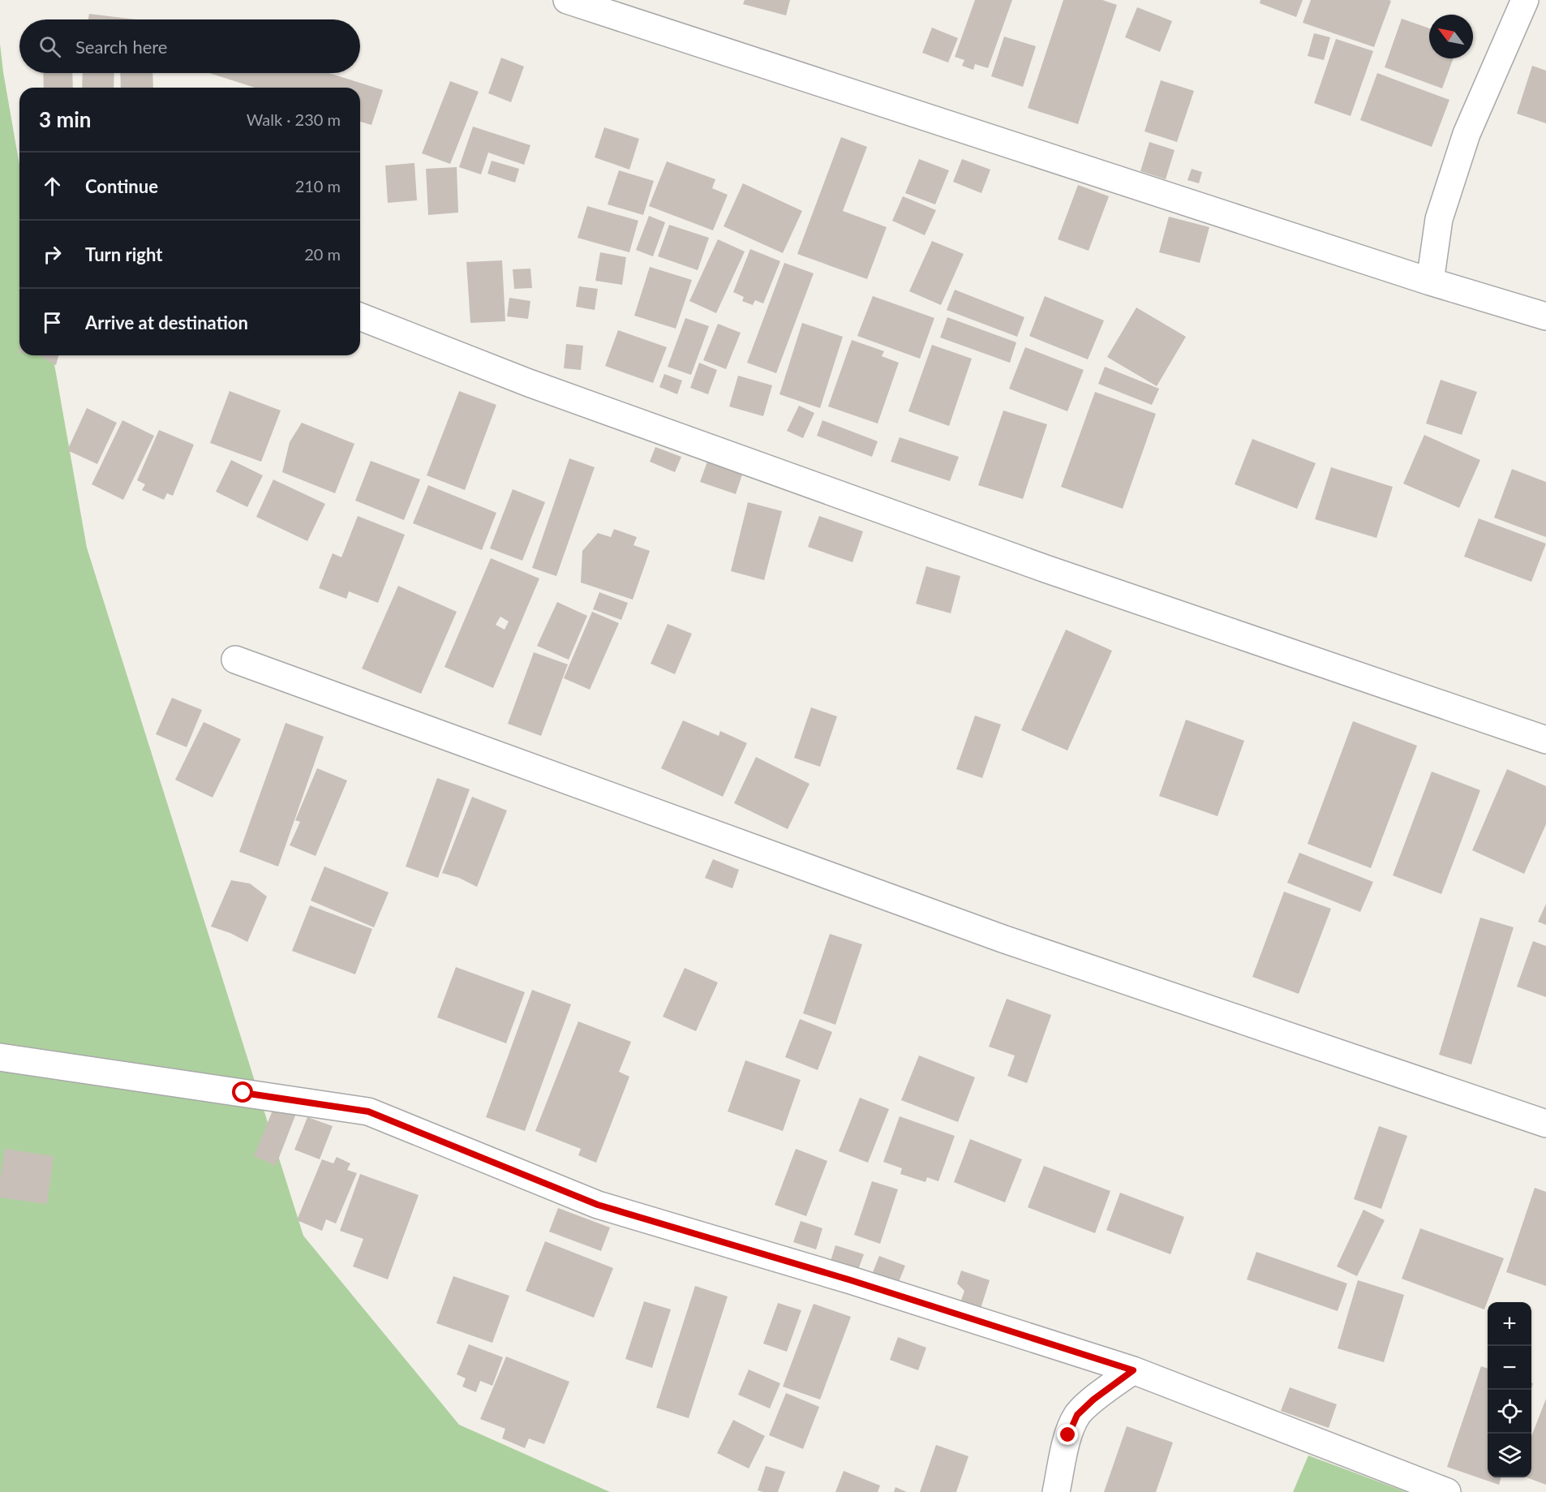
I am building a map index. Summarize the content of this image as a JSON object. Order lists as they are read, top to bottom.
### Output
{
  "north": "top left",
  "page": {
    "search": "Search here",
    "heading": ["3 min", "Walk · 230 m"],
    "list": [
      ["Continue", "210 m"],
      ["Turn right", "20 m"],
      "Arrive at destination"
    ],
    "map_buttons": ["+", "−"]
  }
}
